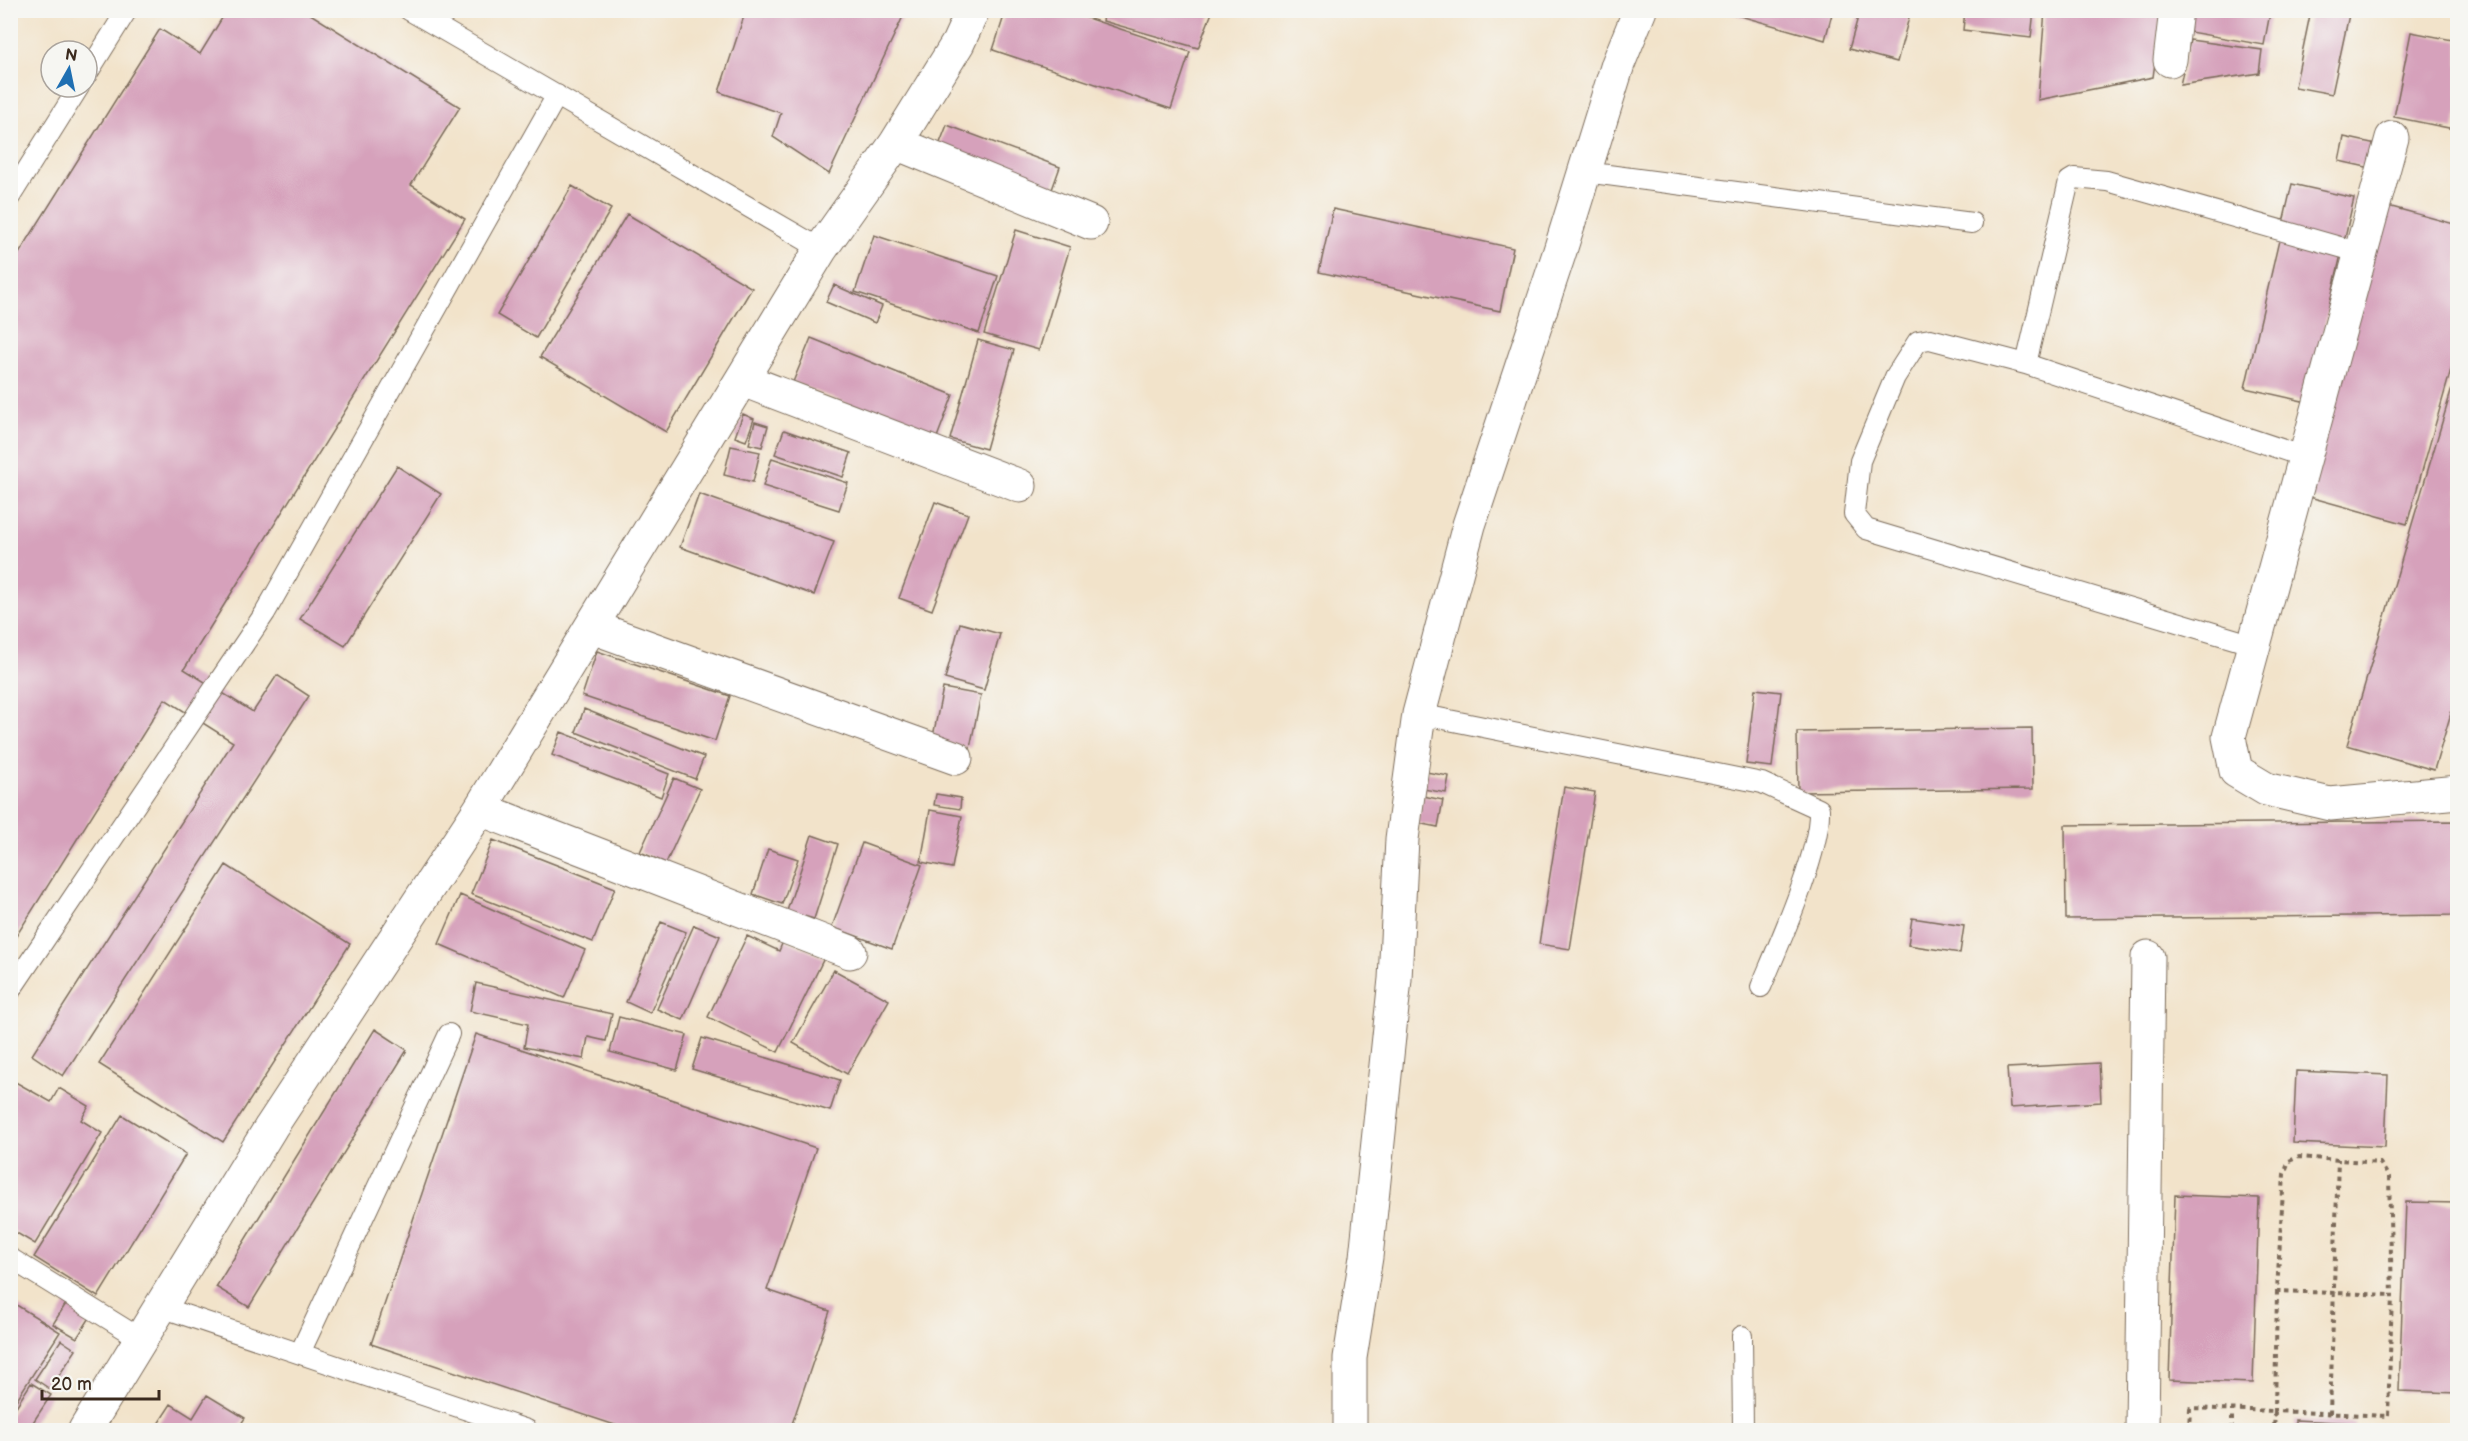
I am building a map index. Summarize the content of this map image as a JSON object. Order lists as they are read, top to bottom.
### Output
{
  "scale_bar": "20 m",
  "north": "top"
}
